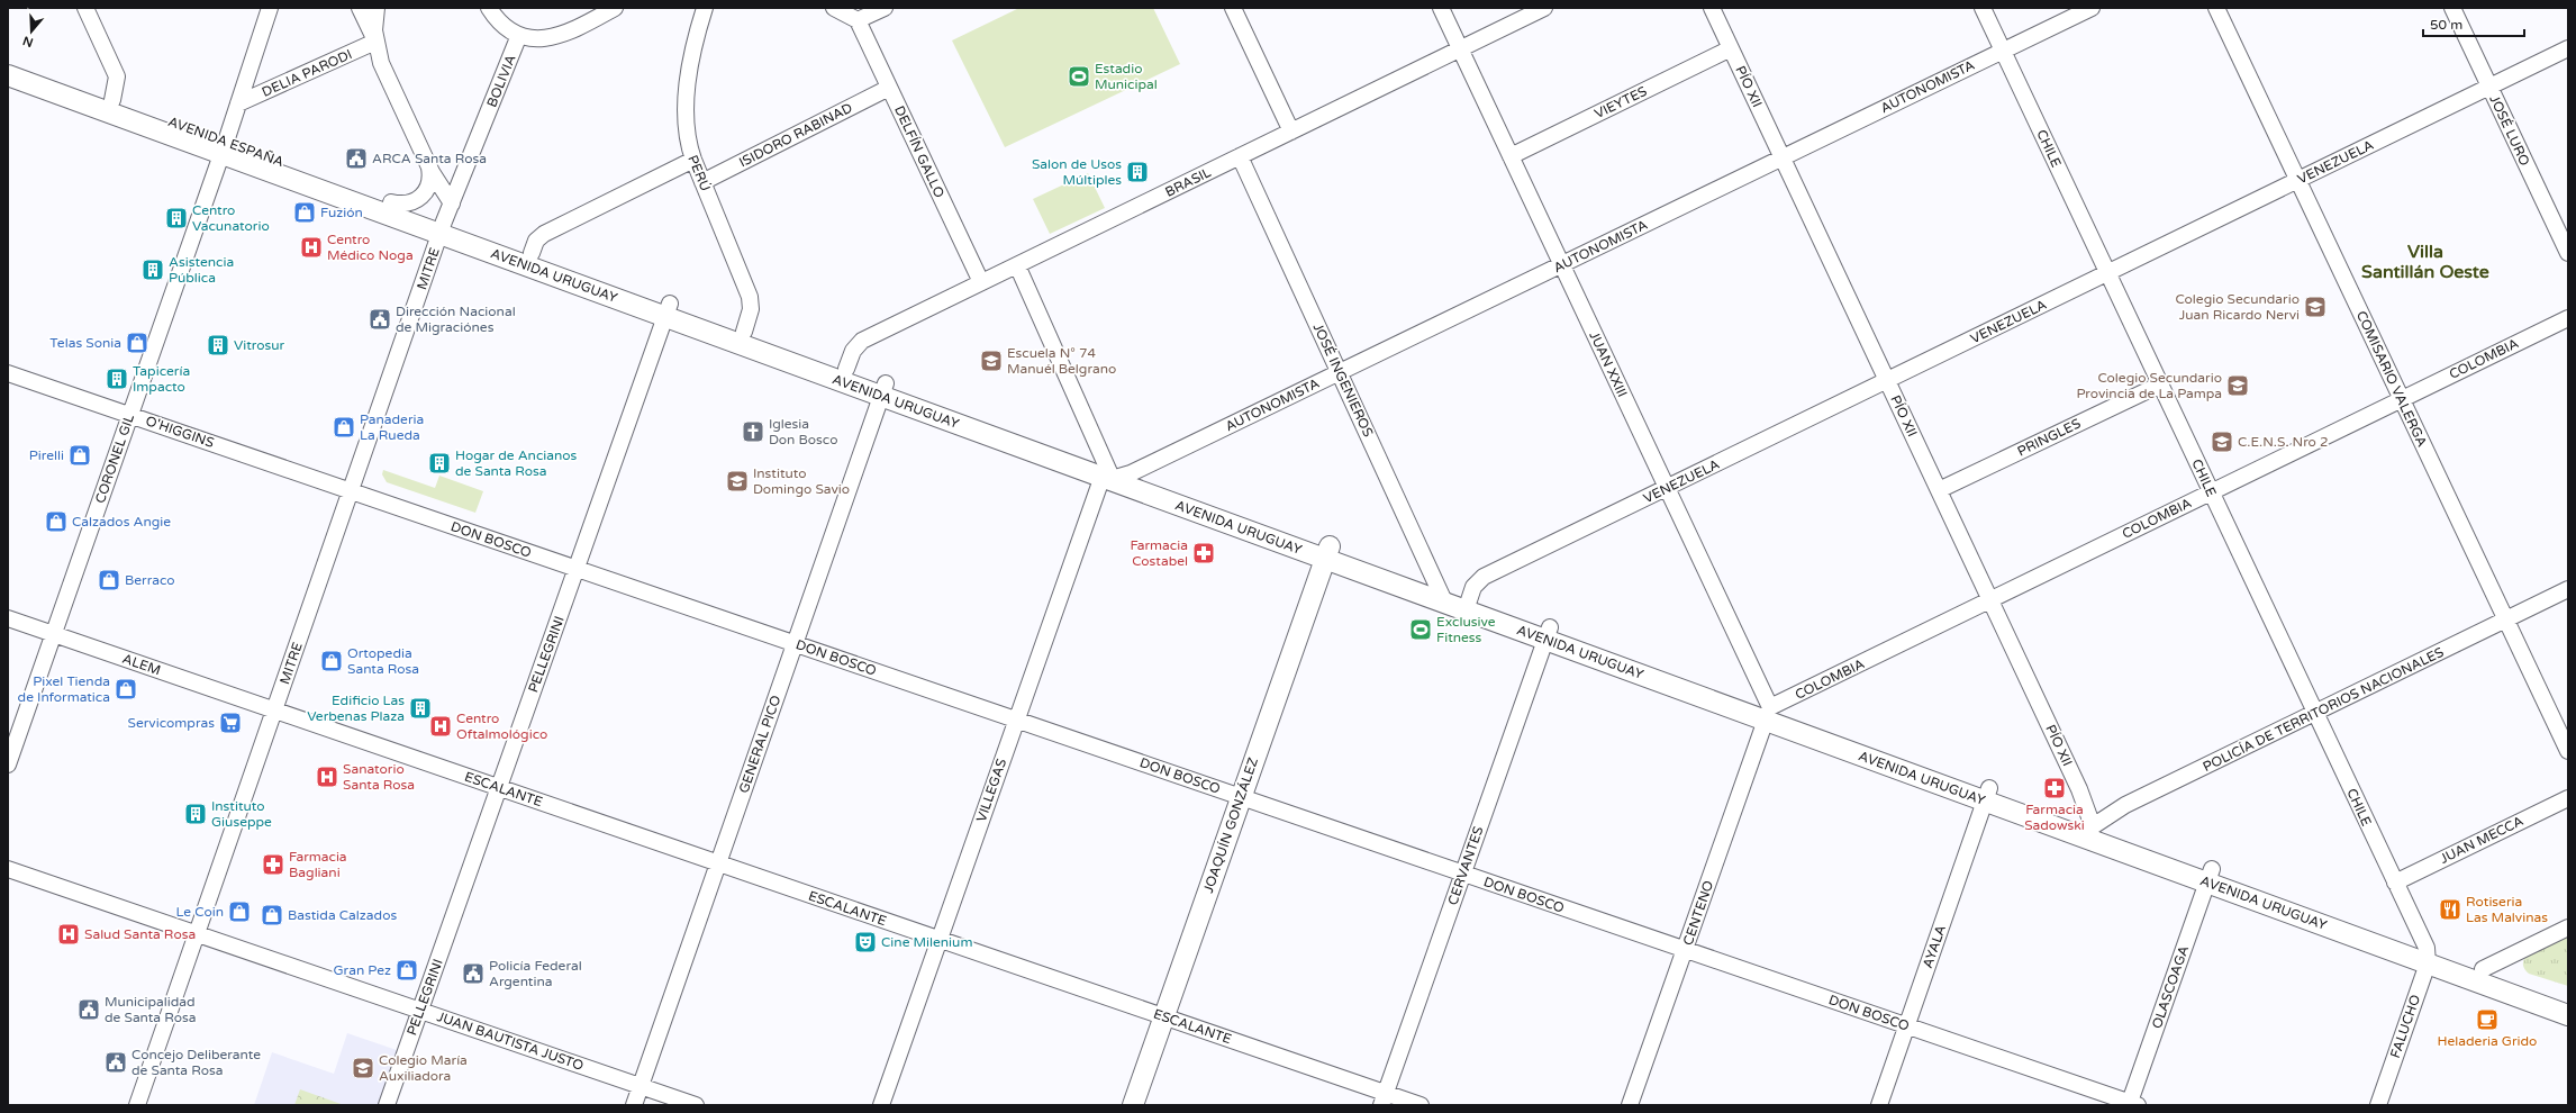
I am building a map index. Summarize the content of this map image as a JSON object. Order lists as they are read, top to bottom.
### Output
{
  "streets": {
    "main road": ["AVENIDA ESPAÑA", "AVENIDA URUGUAY", "JOAQUÍN GONZÁLEZ"],
    "street": [
      "DELIA PARODI",
      "BOLIVIA",
      "PÍO XII",
      "AUTONOMISTA",
      "VIEYTES",
      "JOSÉ LURO",
      "ISIDORO RABINAD",
      "CHILE",
      "DELFÍN GALLO",
      "VENEZUELA",
      "PERÚ",
      "BRASIL",
      "MITRE",
      "COLOMBIA",
      "JUAN XXIII",
      "COMISARIO VALERGA",
      "JOSÉ INGENIEROS",
      "O'HIGGINS",
      "PRINGLES",
      "CORONEL GIL",
      "DON BOSCO",
      "PELLEGRINI",
      "ALEM",
      "POLICÍA DE TERRITORIOS NACIONALES",
      "GENERAL PICO",
      "ESCALANTE",
      "VILLEGAS",
      "JUAN MECCA",
      "CERVANTES",
      "CENTENO",
      "AYALA",
      "OLASCOAGA",
      "FALUCHO",
      "JUAN BAUTISTA JUSTO"
    ]
  },
  "crossings": [
    ["DELIA PARODI", "CORONEL GIL"],
    ["BOLIVIA", "AVENIDA ESPAÑA"],
    ["BOLIVIA", "MITRE"],
    ["BOLIVIA", "AVENIDA URUGUAY"],
    ["PÍO XII", "AUTONOMISTA"],
    ["PÍO XII", "VIEYTES"],
    ["PÍO XII", "VENEZUELA"],
    ["PÍO XII", "AVENIDA URUGUAY"],
    ["PÍO XII", "COLOMBIA"],
    ["PÍO XII", "PRINGLES"],
    ["PÍO XII", "POLICÍA DE TERRITORIOS NACIONALES"],
    ["AUTONOMISTA", "CHILE"],
    ["AUTONOMISTA", "AVENIDA URUGUAY"],
    ["AUTONOMISTA", "JUAN XXIII"],
    ["AUTONOMISTA", "JOSÉ INGENIEROS"],
    ["VIEYTES", "JUAN XXIII"],
    ["JOSÉ LURO", "VENEZUELA"],
    ["ISIDORO RABINAD", "DELFÍN GALLO"],
    ["ISIDORO RABINAD", "PERÚ"],
    ["AVENIDA ESPAÑA", "MITRE"],
    ["AVENIDA ESPAÑA", "AVENIDA URUGUAY"],
    ["AVENIDA ESPAÑA", "CORONEL GIL"],
    ["CHILE", "VENEZUELA"],
    ["CHILE", "AVENIDA URUGUAY"],
    ["CHILE", "COLOMBIA"],
    ["CHILE", "PRINGLES"],
    ["CHILE", "POLICÍA DE TERRITORIOS NACIONALES"],
    ["CHILE", "JUAN MECCA"],
    ["CHILE", "FALUCHO"],
    ["DELFÍN GALLO", "BRASIL"],
    ["VENEZUELA", "AVENIDA URUGUAY"],
    ["VENEZUELA", "JUAN XXIII"],
    ["VENEZUELA", "COMISARIO VALERGA"],
    ["PERÚ", "AVENIDA URUGUAY"],
    ["BRASIL", "AVENIDA URUGUAY"],
    ["BRASIL", "JUAN XXIII"],
    ["BRASIL", "JOSÉ INGENIEROS"],
    ["MITRE", "AVENIDA URUGUAY"],
    ["MITRE", "O'HIGGINS"],
    ["MITRE", "DON BOSCO"],
    ["MITRE", "ALEM"],
    ["MITRE", "ESCALANTE"],
    ["MITRE", "JUAN BAUTISTA JUSTO"],
    ["AVENIDA URUGUAY", "COLOMBIA"],
    ["AVENIDA URUGUAY", "JUAN XXIII"],
    ["AVENIDA URUGUAY", "JOSÉ INGENIEROS"],
    ["AVENIDA URUGUAY", "PELLEGRINI"],
    ["AVENIDA URUGUAY", "POLICÍA DE TERRITORIOS NACIONALES"],
    ["AVENIDA URUGUAY", "GENERAL PICO"],
    ["AVENIDA URUGUAY", "VILLEGAS"],
    ["AVENIDA URUGUAY", "JOAQUÍN GONZÁLEZ"],
    ["AVENIDA URUGUAY", "CERVANTES"],
    ["AVENIDA URUGUAY", "CENTENO"],
    ["AVENIDA URUGUAY", "AYALA"],
    ["AVENIDA URUGUAY", "OLASCOAGA"],
    ["AVENIDA URUGUAY", "FALUCHO"],
    ["COLOMBIA", "JUAN XXIII"],
    ["COLOMBIA", "COMISARIO VALERGA"],
    ["COLOMBIA", "CENTENO"],
    ["JUAN XXIII", "CENTENO"],
    ["COMISARIO VALERGA", "POLICÍA DE TERRITORIOS NACIONALES"],
    ["O'HIGGINS", "CORONEL GIL"],
    ["O'HIGGINS", "DON BOSCO"],
    ["CORONEL GIL", "ALEM"],
    ["DON BOSCO", "PELLEGRINI"],
    ["DON BOSCO", "GENERAL PICO"],
    ["DON BOSCO", "VILLEGAS"],
    ["DON BOSCO", "JOAQUÍN GONZÁLEZ"],
    ["DON BOSCO", "CERVANTES"],
    ["DON BOSCO", "CENTENO"],
    ["DON BOSCO", "AYALA"],
    ["DON BOSCO", "OLASCOAGA"],
    ["PELLEGRINI", "ESCALANTE"],
    ["PELLEGRINI", "JUAN BAUTISTA JUSTO"],
    ["ALEM", "ESCALANTE"],
    ["GENERAL PICO", "ESCALANTE"],
    ["GENERAL PICO", "JUAN BAUTISTA JUSTO"],
    ["ESCALANTE", "VILLEGAS"],
    ["ESCALANTE", "JOAQUÍN GONZÁLEZ"],
    ["ESCALANTE", "CERVANTES"]
  ],
  "districts": ["Villa Santillán Oeste"],
  "places": {
    "sports": ["Estadio Municipal", "Exclusive Fitness"],
    "public building": [
      "ARCA Santa Rosa",
      "Dirección Nacional de Migraciónes",
      "Policía Federal Argentina",
      "Municipalidad de Santa Rosa",
      "Concejo Deliberante de Santa Rosa"
    ],
    "building": [
      "Salon de Usos Múltiples",
      "Centro Vacunatorio",
      "Asistencia Pública",
      "Vitrosur",
      "Tapicería Impacto",
      "Hogar de Ancianos de Santa Rosa",
      "Edificio Las Verbenas Plaza",
      "Instituto Giuseppe"
    ],
    "shop": [
      "Fuzión",
      "Telas Sonia",
      "Panaderia La Rueda",
      "Pirelli",
      "Calzados Angie",
      "Berraco",
      "Ortopedia Santa Rosa",
      "Pixel Tienda de Informatica",
      "Le Coin",
      "Bastida Calzados",
      "Gran Pez"
    ],
    "hospital": [
      "Centro Médico Noga",
      "Centro Oftalmológico",
      "Sanatorio Santa Rosa",
      "Salud Santa Rosa"
    ],
    "school or university": [
      "Colegio Secundario Juan Ricardo Nervi",
      "Escuela N° 74 Manuél Belgrano",
      "Colegio Secundario Provincia de La Pampa",
      "C.E.N.S. Nro 2",
      "Instituto Domingo Savio",
      "Colegio María Auxiliadora"
    ],
    "church": ["Iglesia Don Bosco"],
    "pharmacy": ["Farmacia Costabel", "Farmacia Sadowski", "Farmacia Bagliani"],
    "supermarket": ["Servicompras"],
    "restaurant": ["Rotiseria Las Malvinas"],
    "theatre": ["Cine Milenium"],
    "cafe": ["Heladeria Grido"]
  },
  "scale_bar": "50 m",
  "north": "bottom"
}
